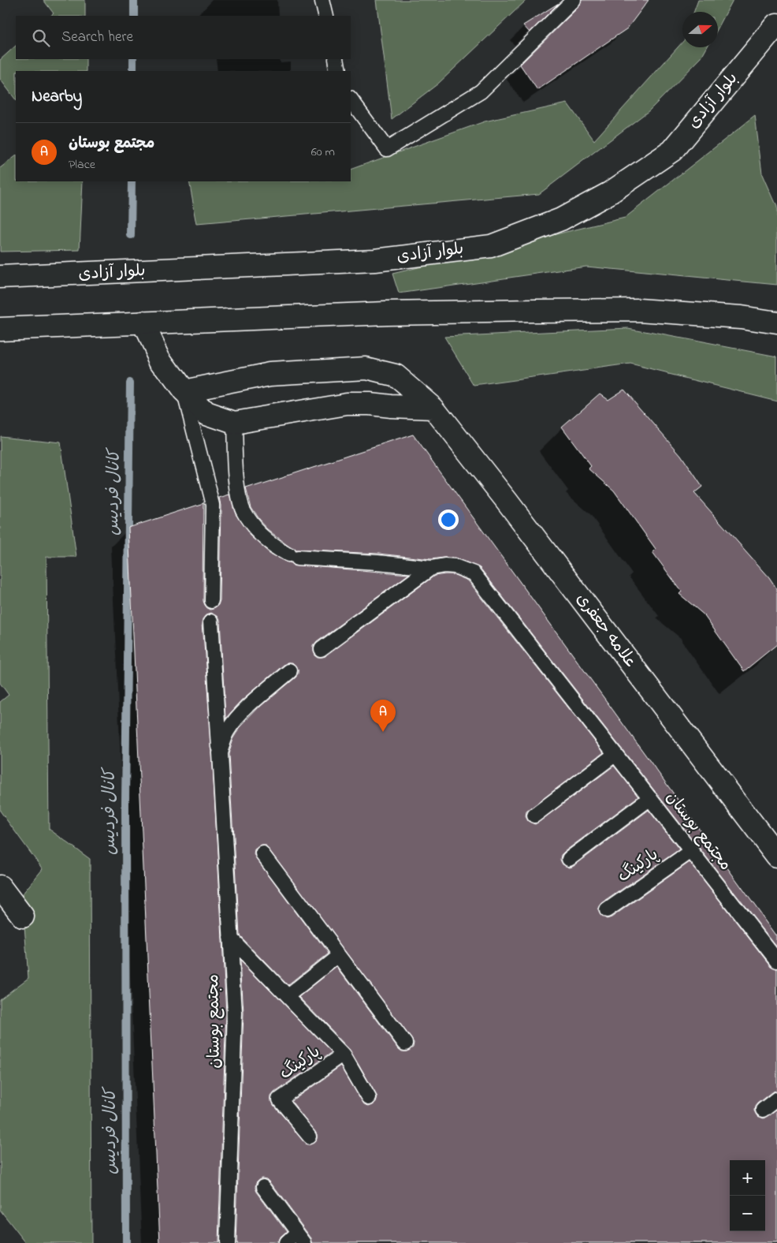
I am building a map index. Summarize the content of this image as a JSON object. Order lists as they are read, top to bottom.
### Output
{
  "streets": {
    "main road": ["بلوار آزادی", "علامه جعفری"],
    "lane": ["مجتمع بوستان", "پارکینگ"]
  },
  "crossings": [
    ["مجتمع بوستان", "پارکینگ"]
  ],
  "water": ["کانال فردیس"],
  "north": "right",
  "page": {
    "search": "Search here",
    "heading": "Nearby",
    "list": [
      {
        "mark": "A",
        "name": "مجتمع بوستان",
        "note": "Place",
        "value": "60 m"
      }
    ],
    "pins": "A",
    "map_buttons": ["+", "−"]
  }
}
